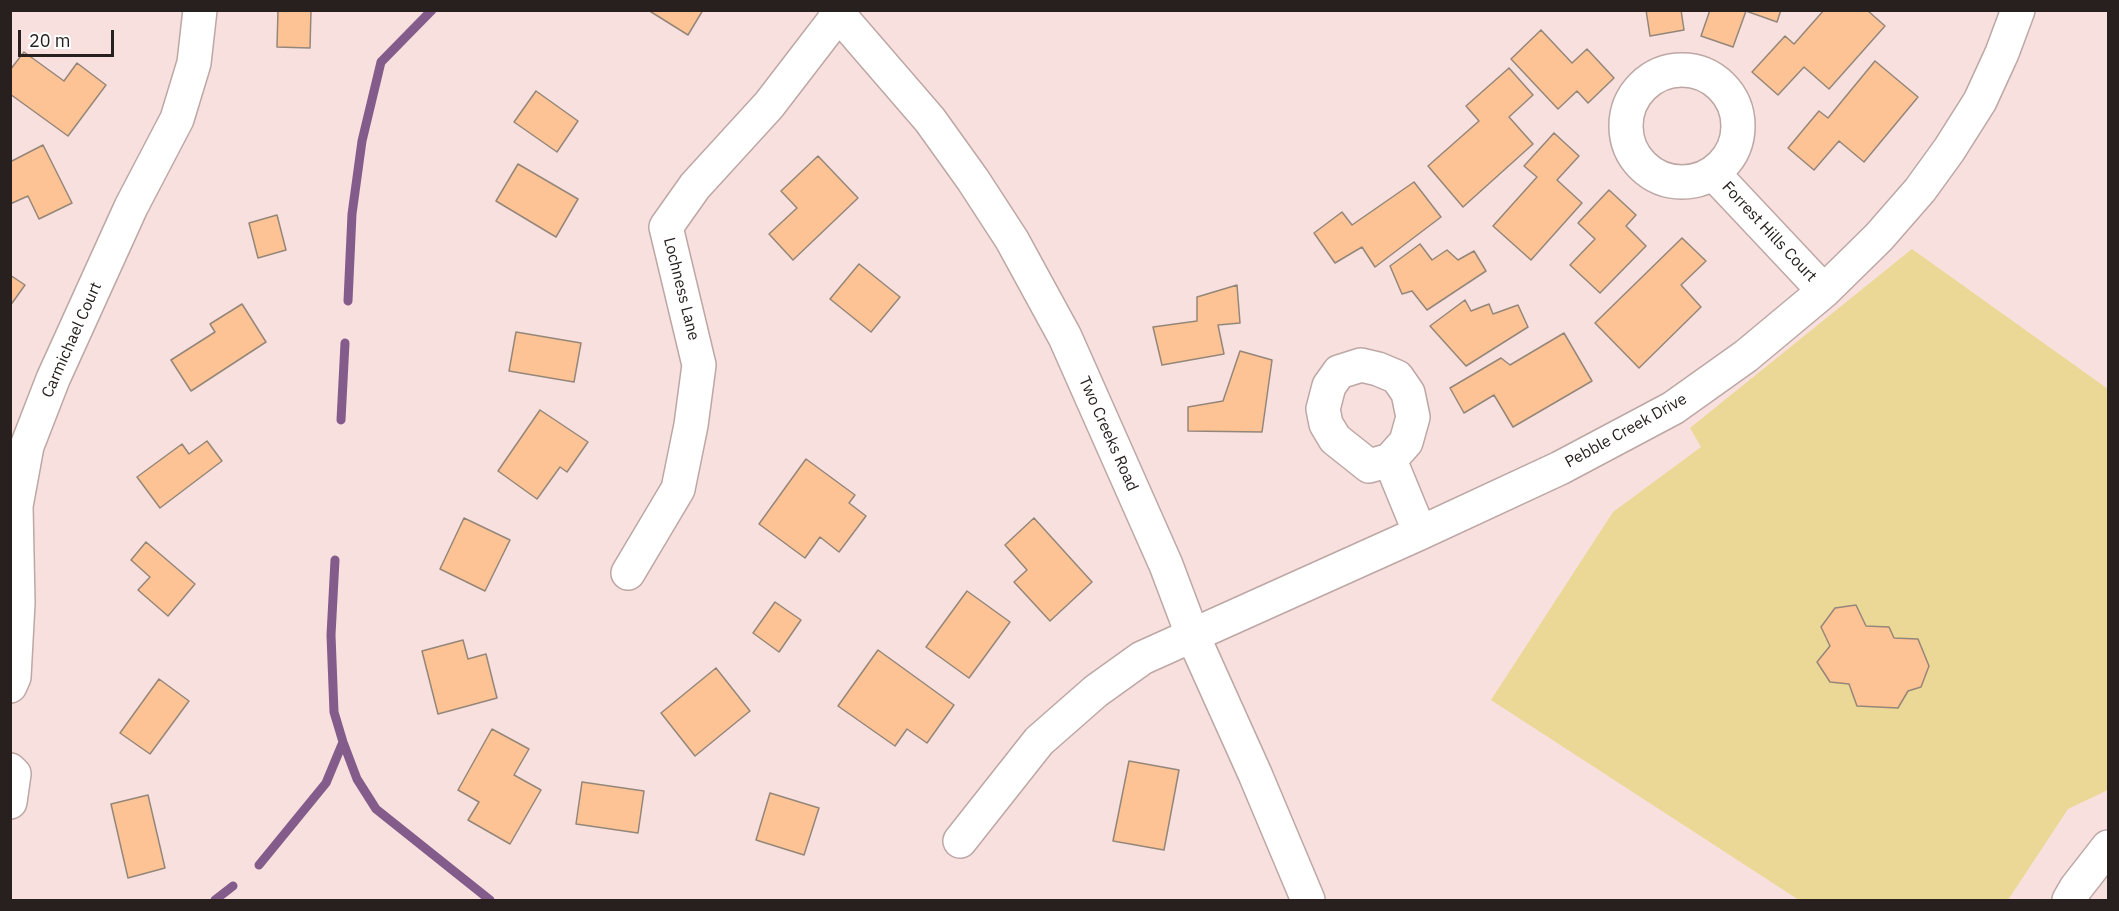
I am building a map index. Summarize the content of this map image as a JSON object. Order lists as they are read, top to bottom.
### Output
{
  "streets": {
    "street": [
      "Forrest Hills Court",
      "Lochness Lane",
      "Carmichael Court",
      "Pebble Creek Drive",
      "Two Creeks Road"
    ]
  },
  "crossings": [
    ["Forrest Hills Court", "Pebble Creek Drive"],
    ["Lochness Lane", "Two Creeks Road"],
    ["Pebble Creek Drive", "Two Creeks Road"]
  ],
  "scale_bar": "20 m"
}
